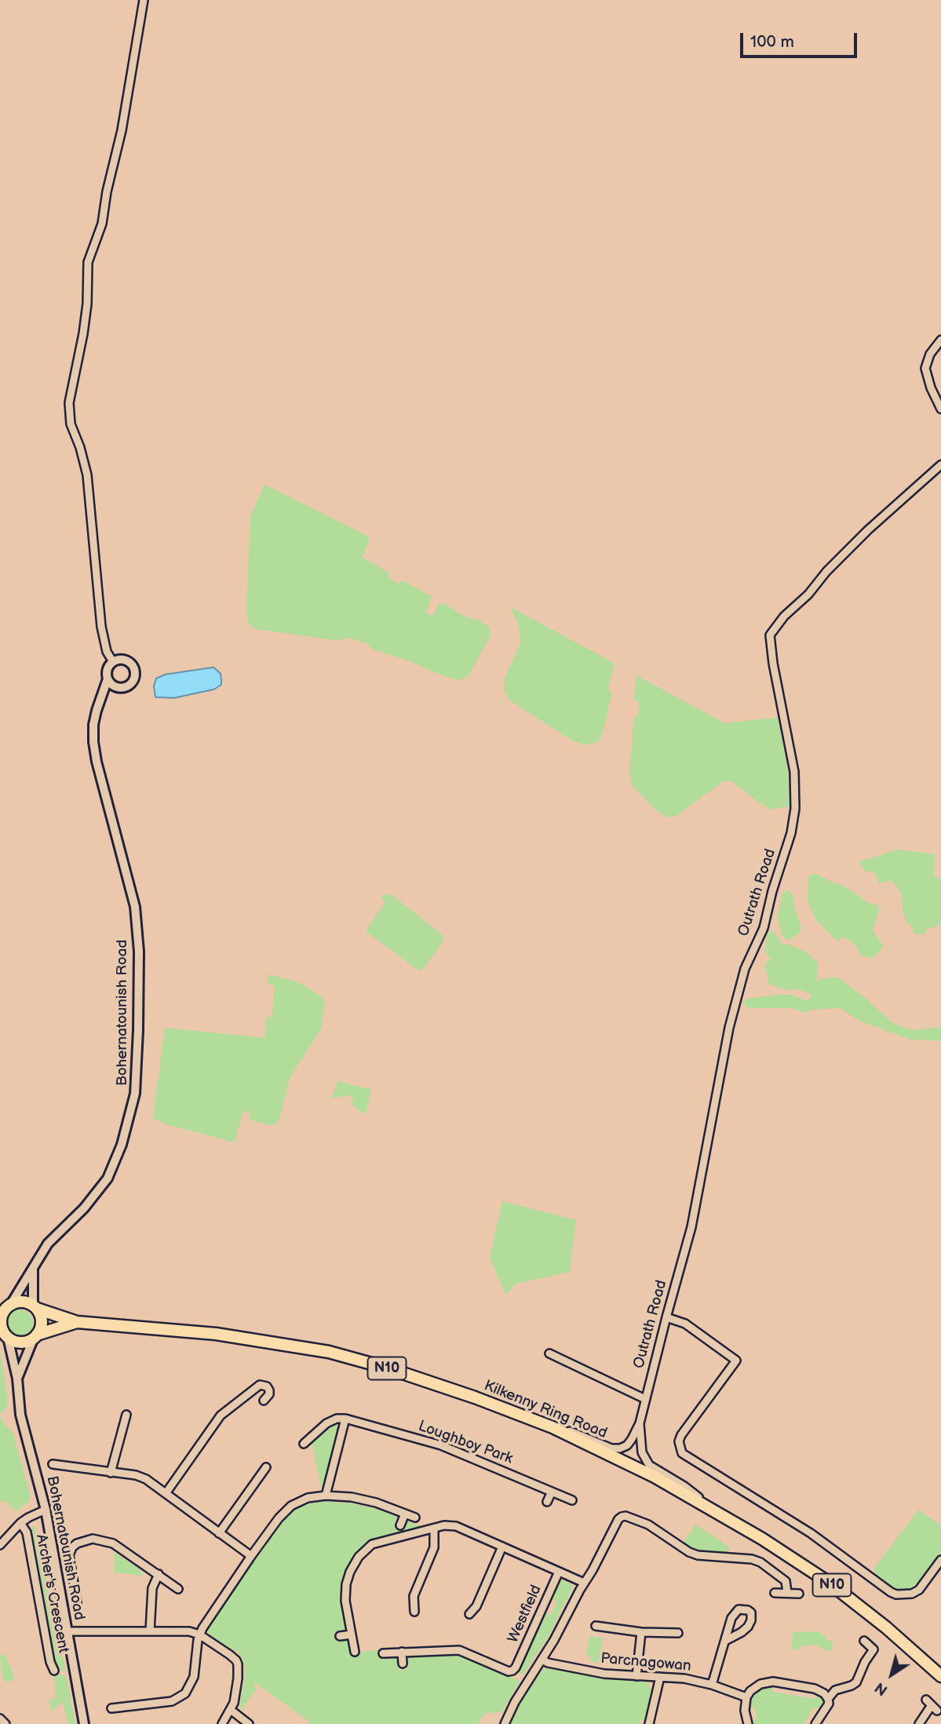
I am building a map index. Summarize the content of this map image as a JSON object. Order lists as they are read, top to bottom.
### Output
{
  "streets": {
    "highway": ["N10", "Kilkenny Ring Road"],
    "street": [
      "Outrath Road",
      "Bohernatounish Road",
      "Loughboy Park",
      "Archer's Crescent",
      "Westfield",
      "Parcnagowan"
    ]
  },
  "crossings": [
    ["Outrath Road", "Kilkenny Ring Road"],
    ["Bohernatounish Road", "N10"],
    ["Bohernatounish Road", "Kilkenny Ring Road"],
    ["Bohernatounish Road", "Archer's Crescent"],
    ["N10", "Kilkenny Ring Road"]
  ],
  "scale_bar": "100 m",
  "north": "bottom left"
}
